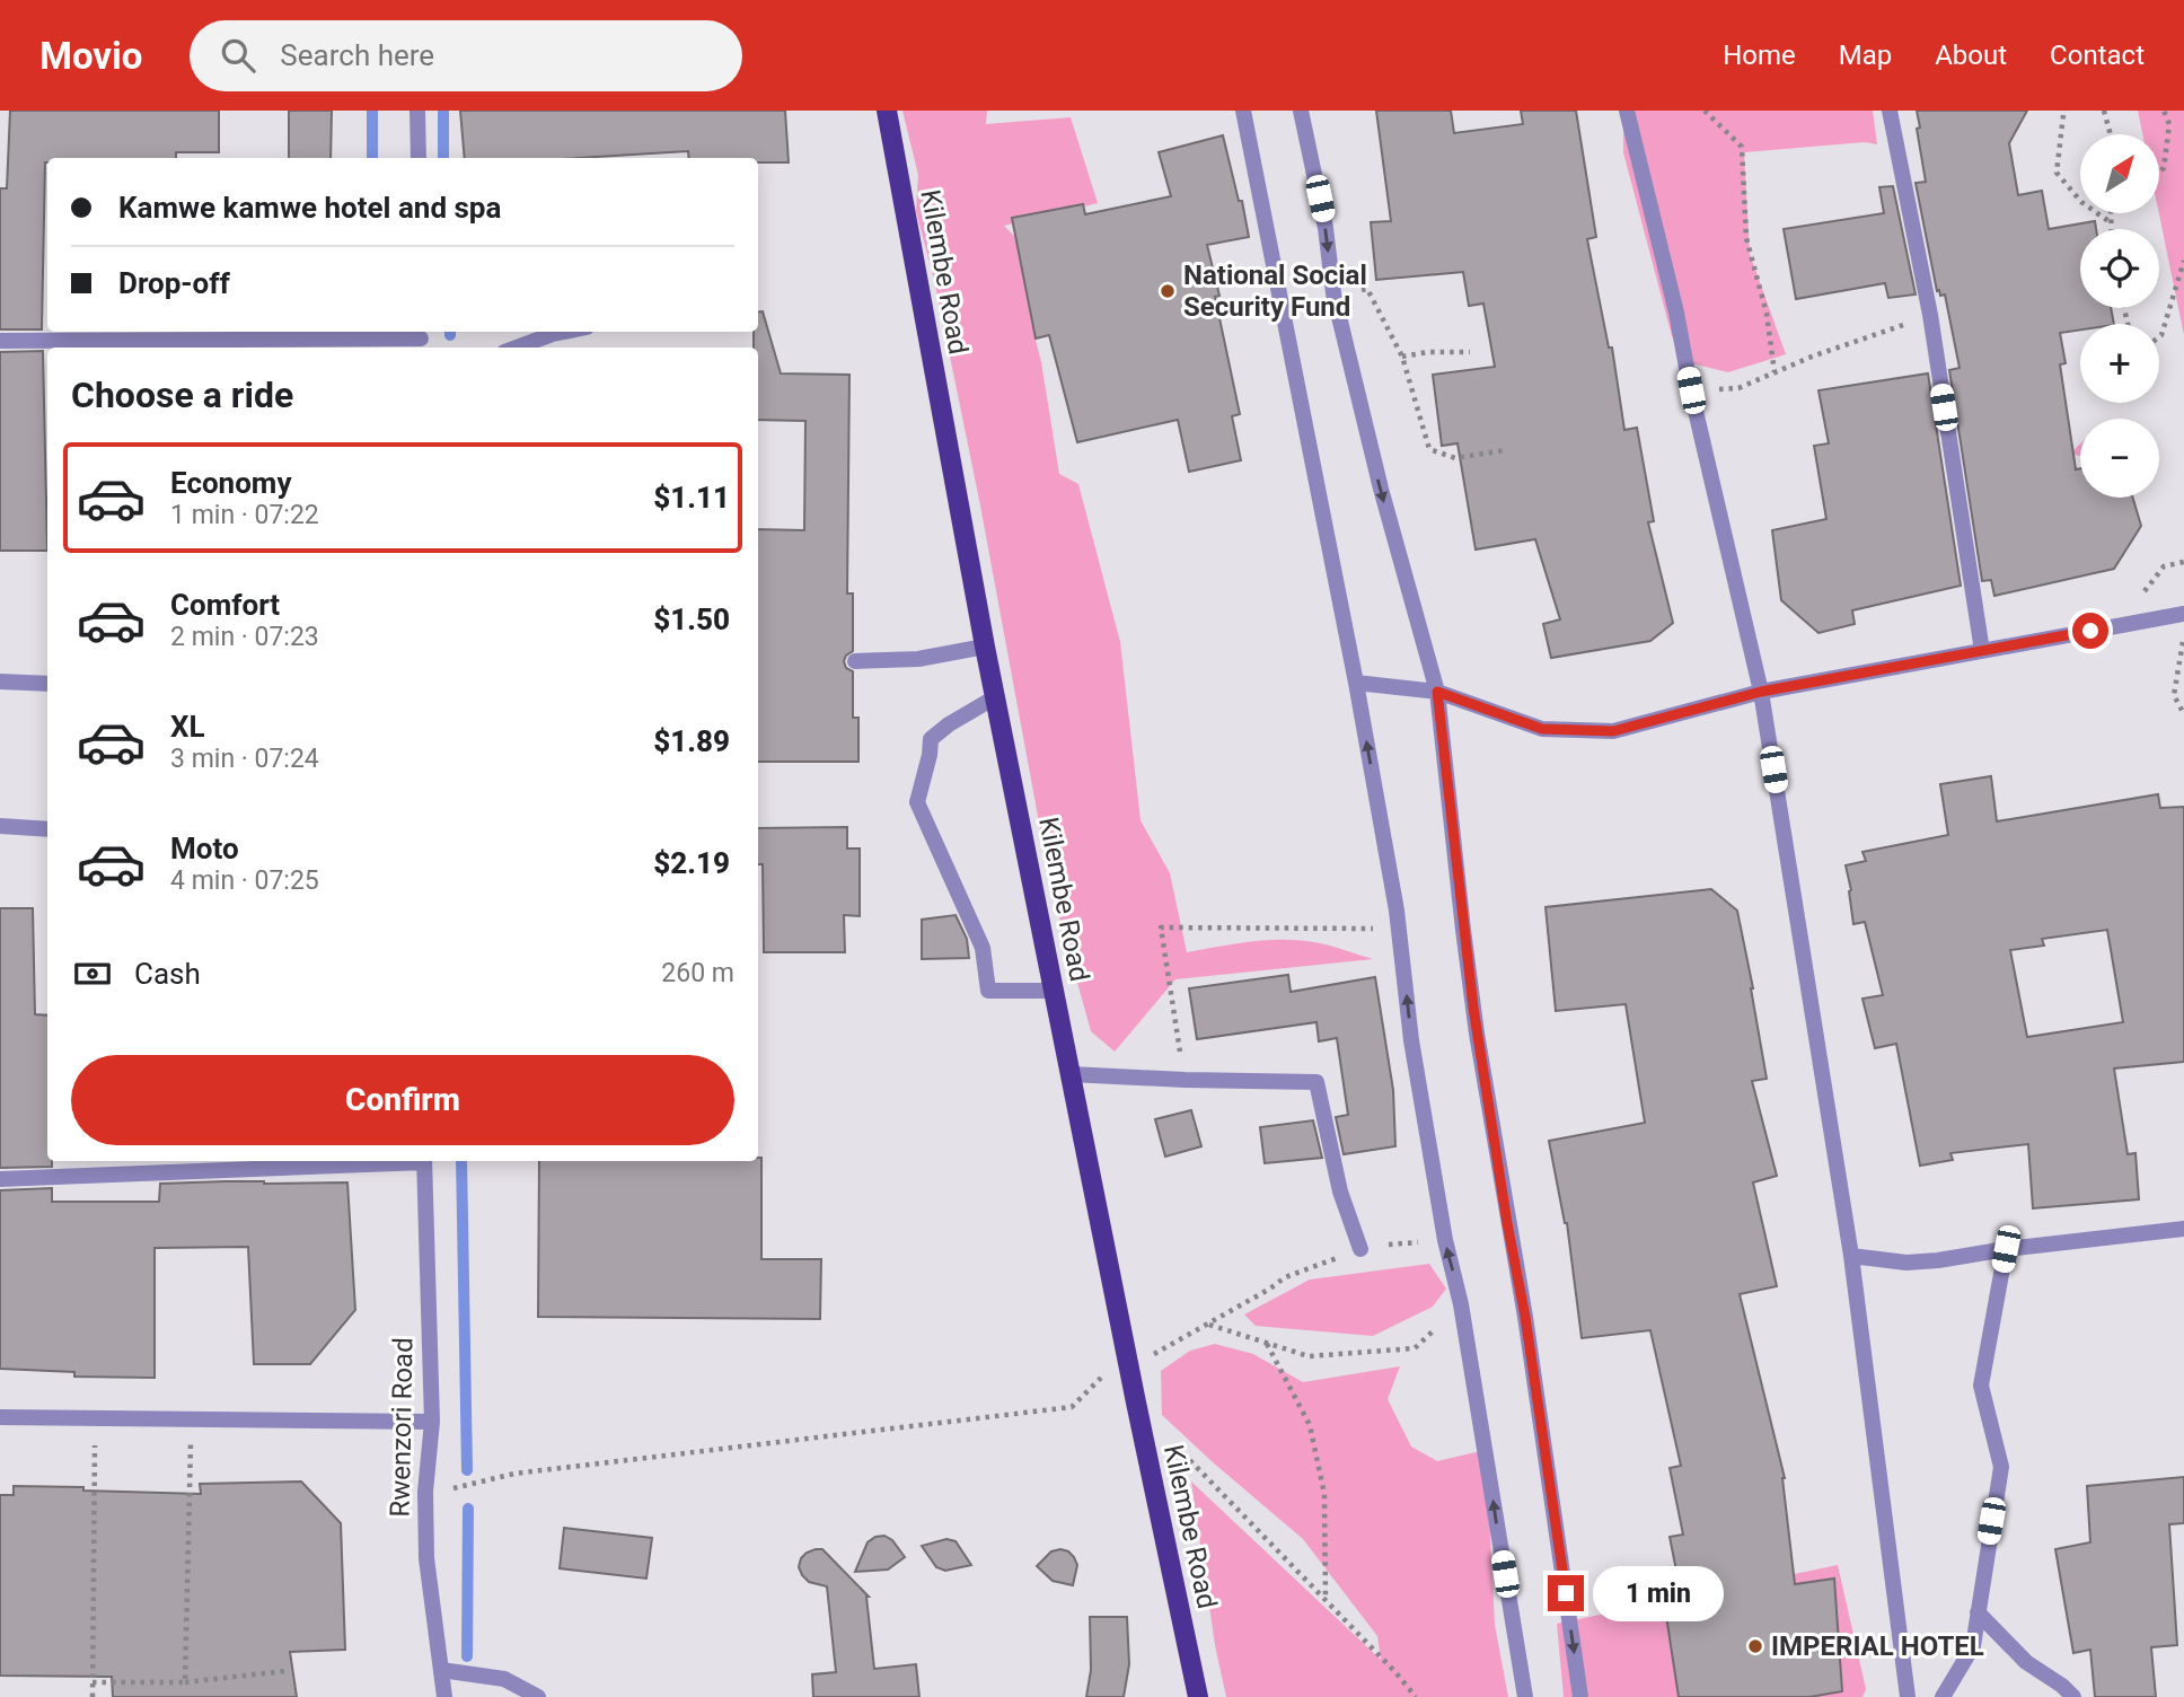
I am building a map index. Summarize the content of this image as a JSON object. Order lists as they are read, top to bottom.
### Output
{
  "streets": {
    "main road": ["Kilembe Road"],
    "street": ["Rwenzori Road"]
  },
  "places": ["National Social Security Fund", "IMPERIAL HOTEL"],
  "north": "top right",
  "page": {
    "header": "Movio",
    "search": "Search here",
    "nav": [
      "Home",
      "Map",
      "About",
      "Contact"
    ],
    "map_buttons": ["+", "−"],
    "banner": ["Kamwe kamwe hotel and spa", "Drop-off"],
    "heading": "Choose a ride",
    "list": [
      {
        "name": "Economy",
        "note": "1 min · 07:22",
        "value": "$1.11"
      },
      {
        "name": "Comfort",
        "note": "2 min · 07:23",
        "value": "$1.50"
      },
      {
        "name": "XL",
        "note": "3 min · 07:24",
        "value": "$1.89"
      },
      {
        "name": "Moto",
        "note": "4 min · 07:25",
        "value": "$2.19"
      }
    ],
    "pay": ["Cash", "260 m"],
    "buttons": "Confirm",
    "bubble": "1 min"
  }
}
